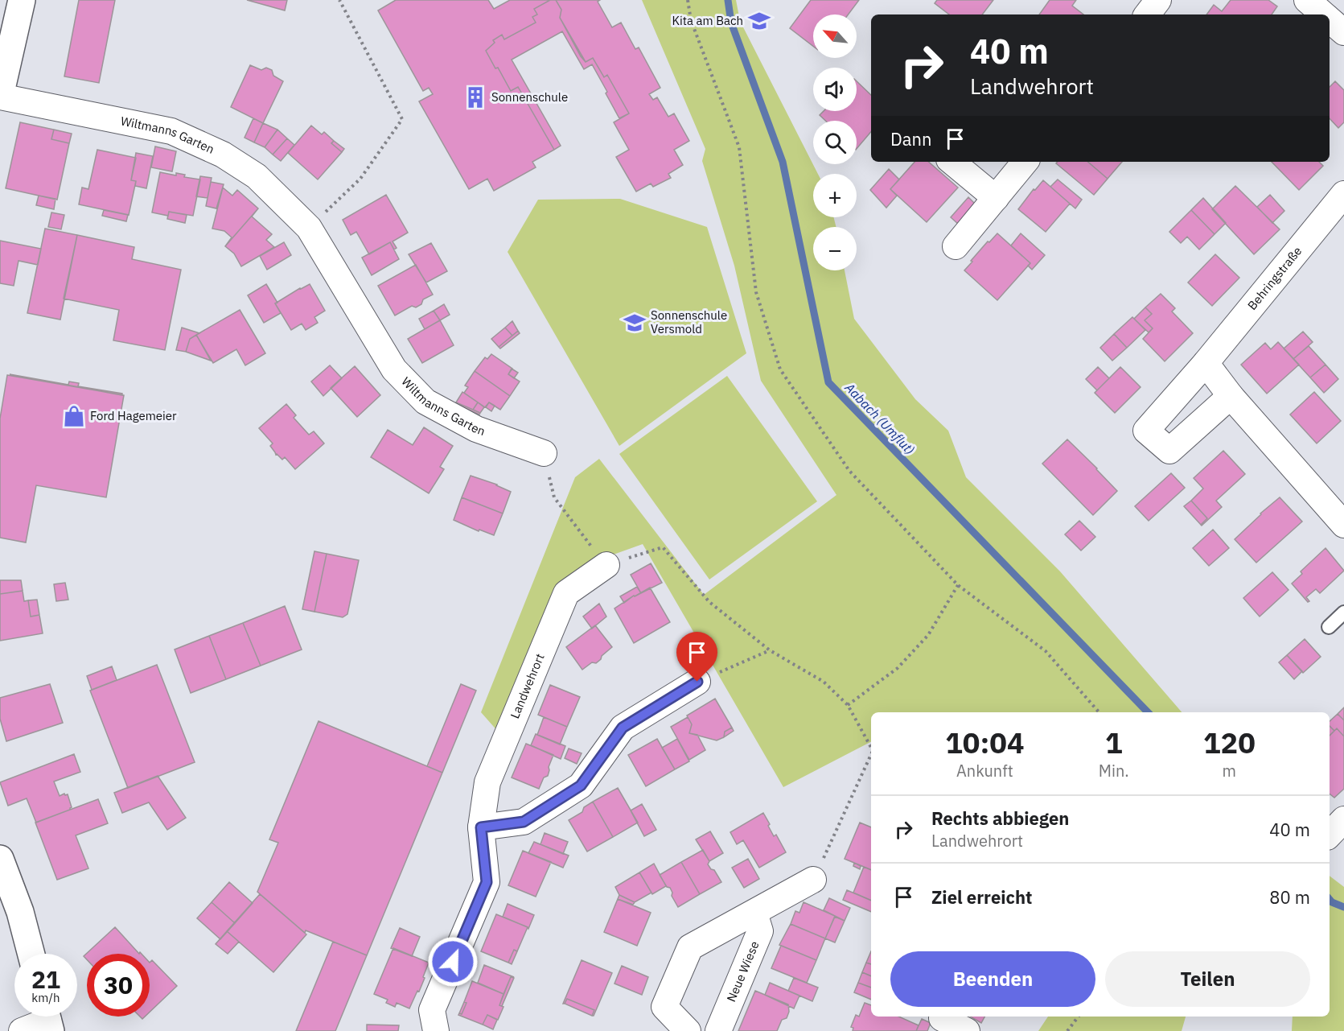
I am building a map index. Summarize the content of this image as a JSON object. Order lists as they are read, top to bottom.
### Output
{
  "streets": {
    "street": [
      "Wiltmanns Garten",
      "Behringstraße",
      "Landwehrort",
      "Neue Wiese"
    ]
  },
  "water": ["Aabach (Umflut)"],
  "places": {
    "school or university": ["Kita am Bach", "Sonnenschule Versmold"],
    "building": ["Sonnenschule"],
    "shop": ["Ford Hagemeier"]
  },
  "north": "top left",
  "page": {
    "map_buttons": ["+", "−"],
    "turn": ["40 m", "Landwehrort"],
    "then": "Dann",
    "eta": [
      "10:04",
      "Ankunft",
      "1",
      "Min.",
      "120",
      "m"
    ],
    "list": [
      {
        "name": "Rechts abbiegen",
        "note": "Landwehrort",
        "value": "40 m"
      },
      {
        "name": "Ziel erreicht",
        "value": "80 m"
      }
    ],
    "buttons": ["Beenden", "Teilen"],
    "speed": "21 km/h",
    "limit": "30"
  }
}
